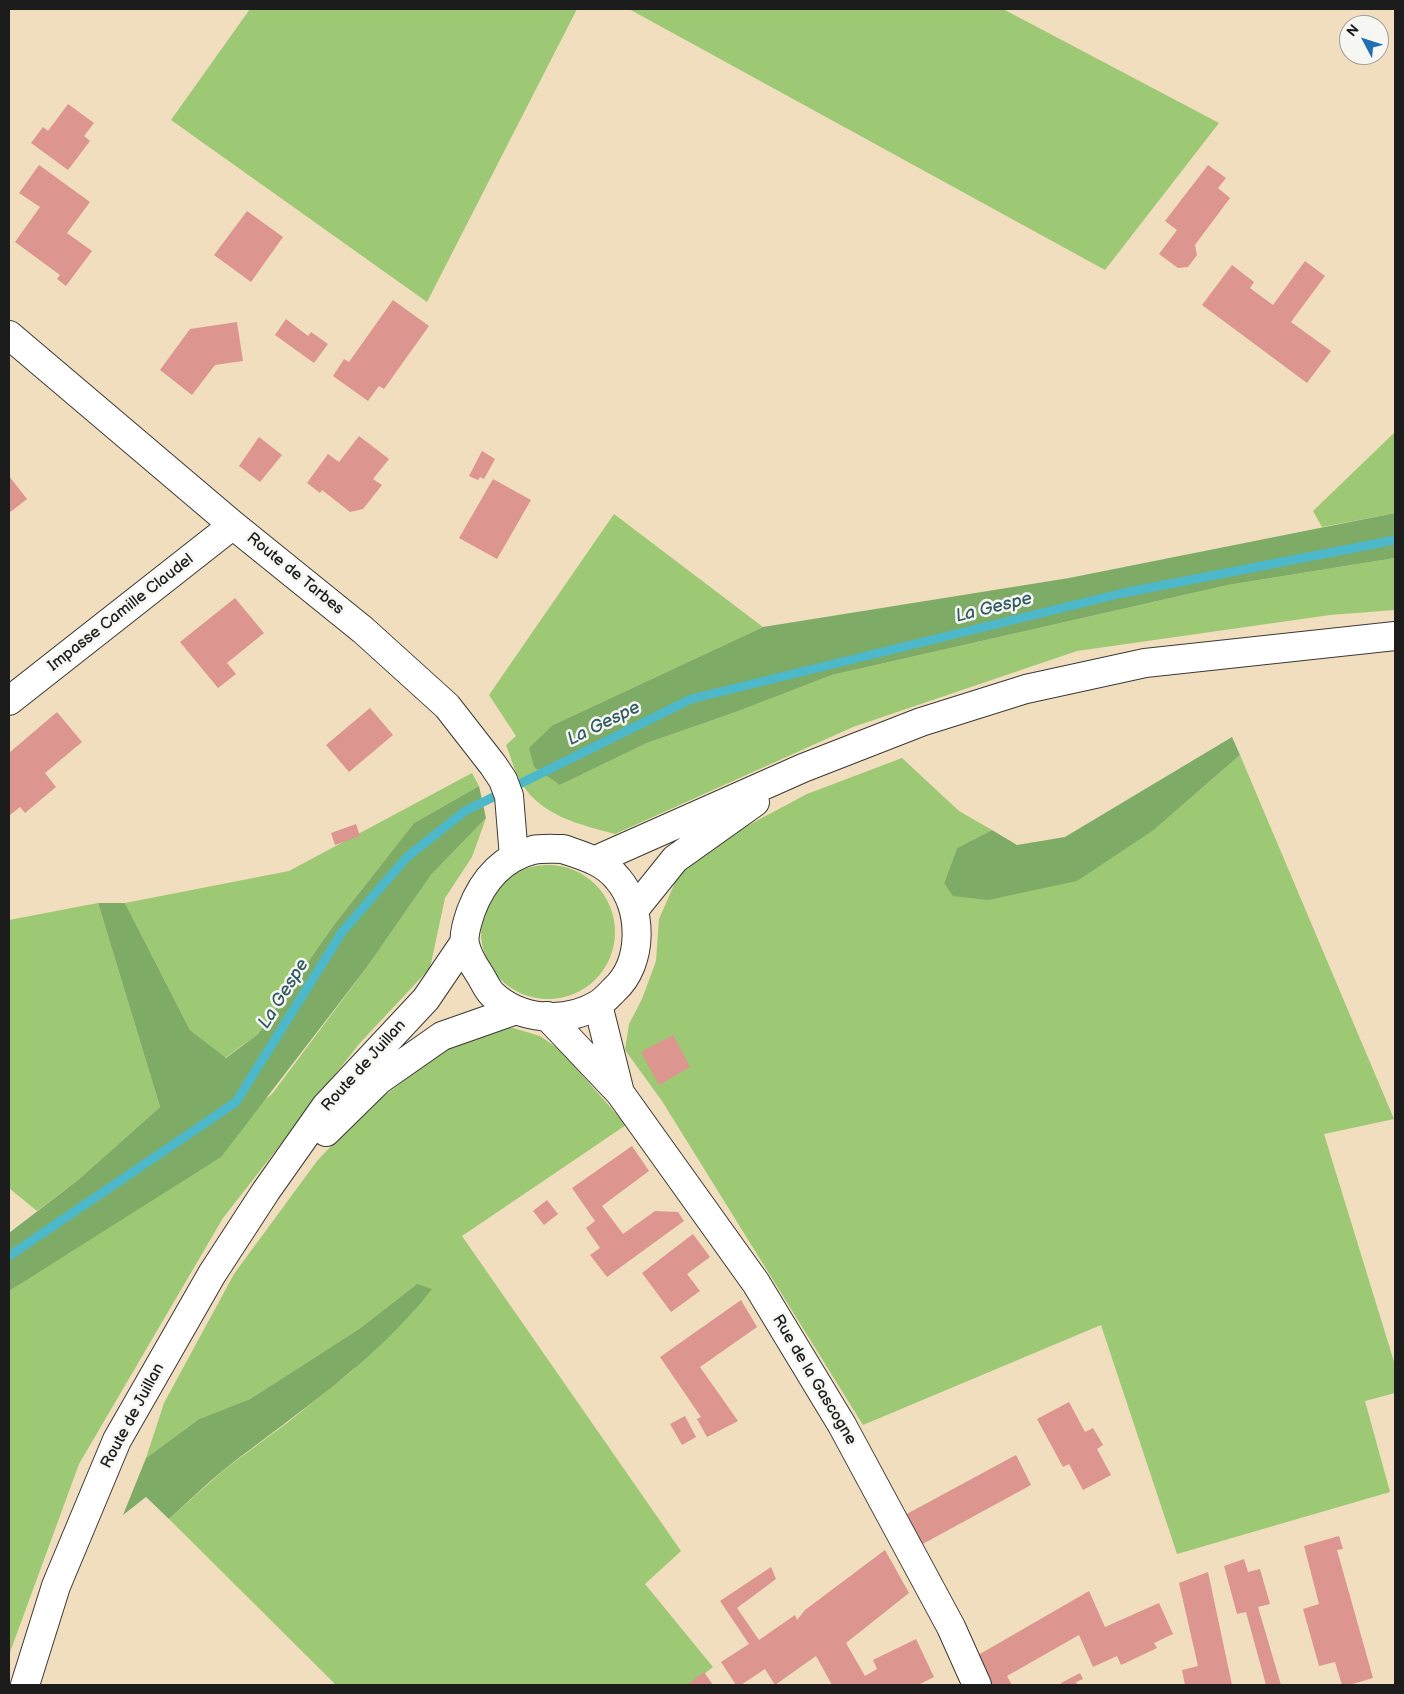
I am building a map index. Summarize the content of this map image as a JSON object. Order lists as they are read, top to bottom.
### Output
{
  "streets": {
    "main road": [
      "Route de Tarbes",
      "Impasse Camille Claudel",
      "Route de Juillan",
      "Rue de la Gascogne"
    ]
  },
  "crossings": [
    ["Route de Tarbes", "Impasse Camille Claudel"],
    ["Route de Tarbes", "Route de Juillan"],
    ["Route de Tarbes", "Rue de la Gascogne"],
    ["Route de Juillan", "Rue de la Gascogne"]
  ],
  "water": ["La Gespe"],
  "north": "top left"
}
